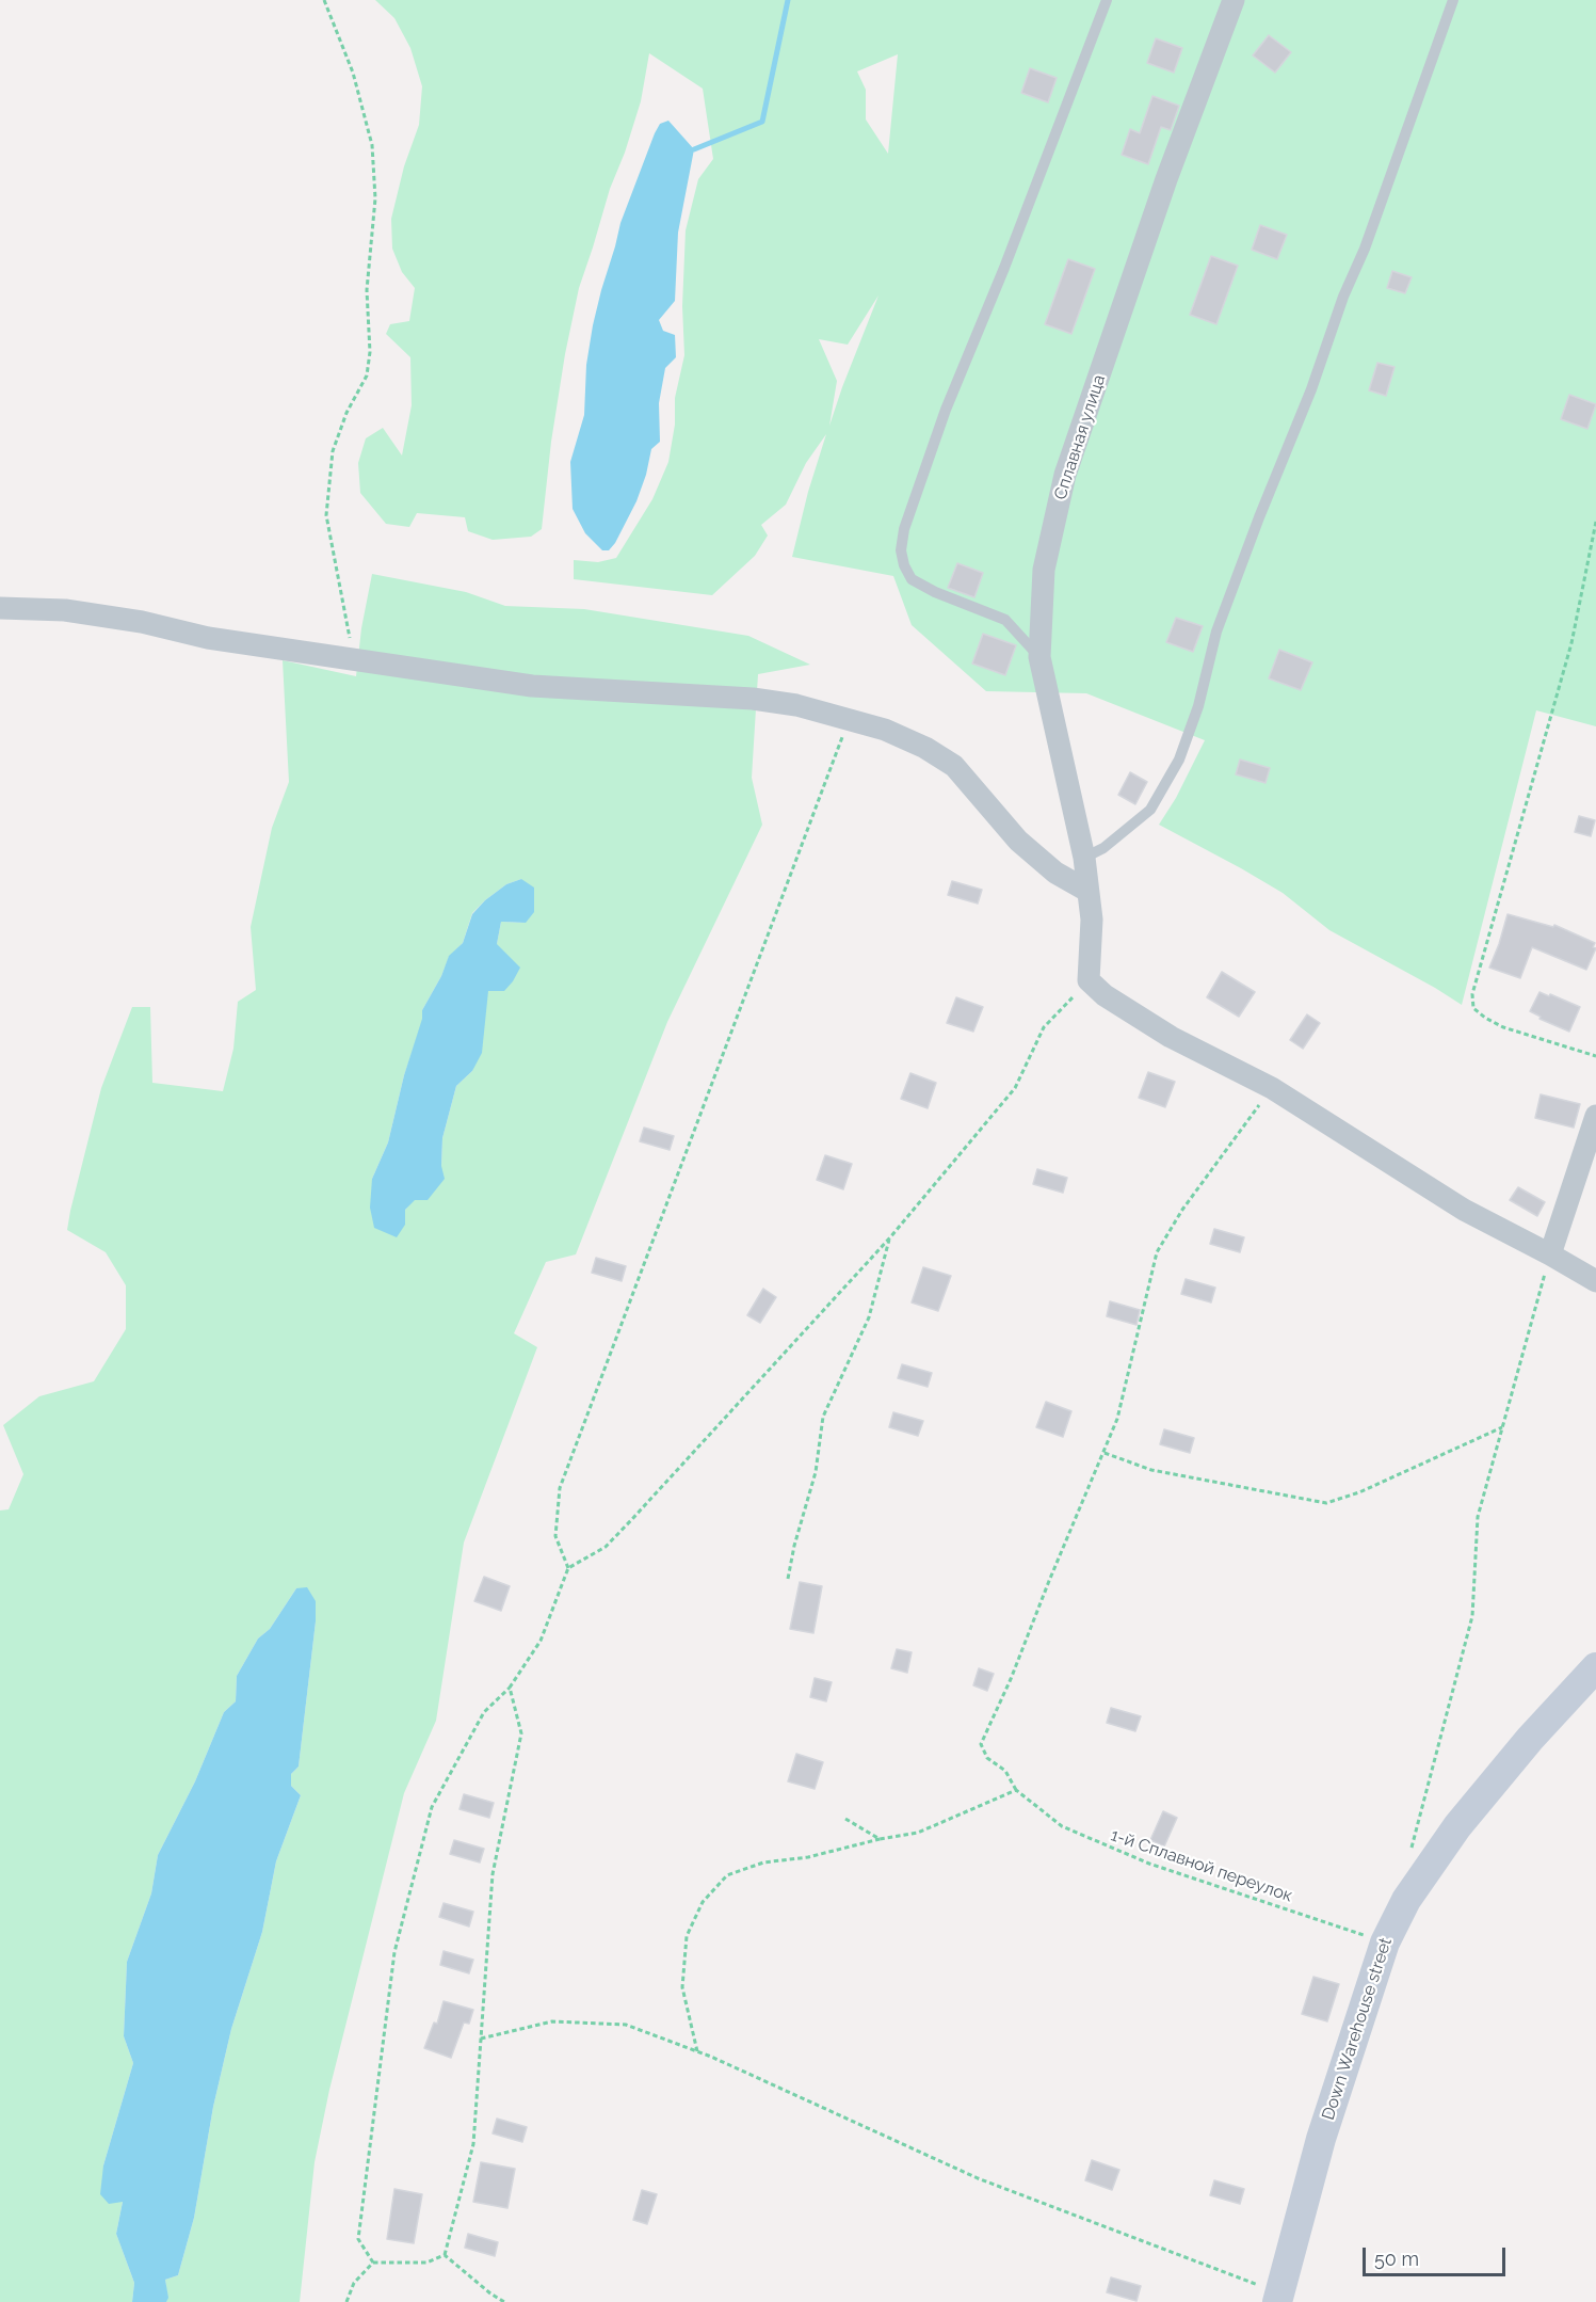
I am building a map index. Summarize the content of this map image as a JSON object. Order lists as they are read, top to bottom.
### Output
{
  "streets": {
    "street": ["Сплавная улица", "Down Warehouse street"],
    "path": ["1-й Сплавной переулок"]
  },
  "crossings": [
    ["1-й Сплавной переулок", "Down Warehouse street"]
  ],
  "scale_bar": "50 m"
}
